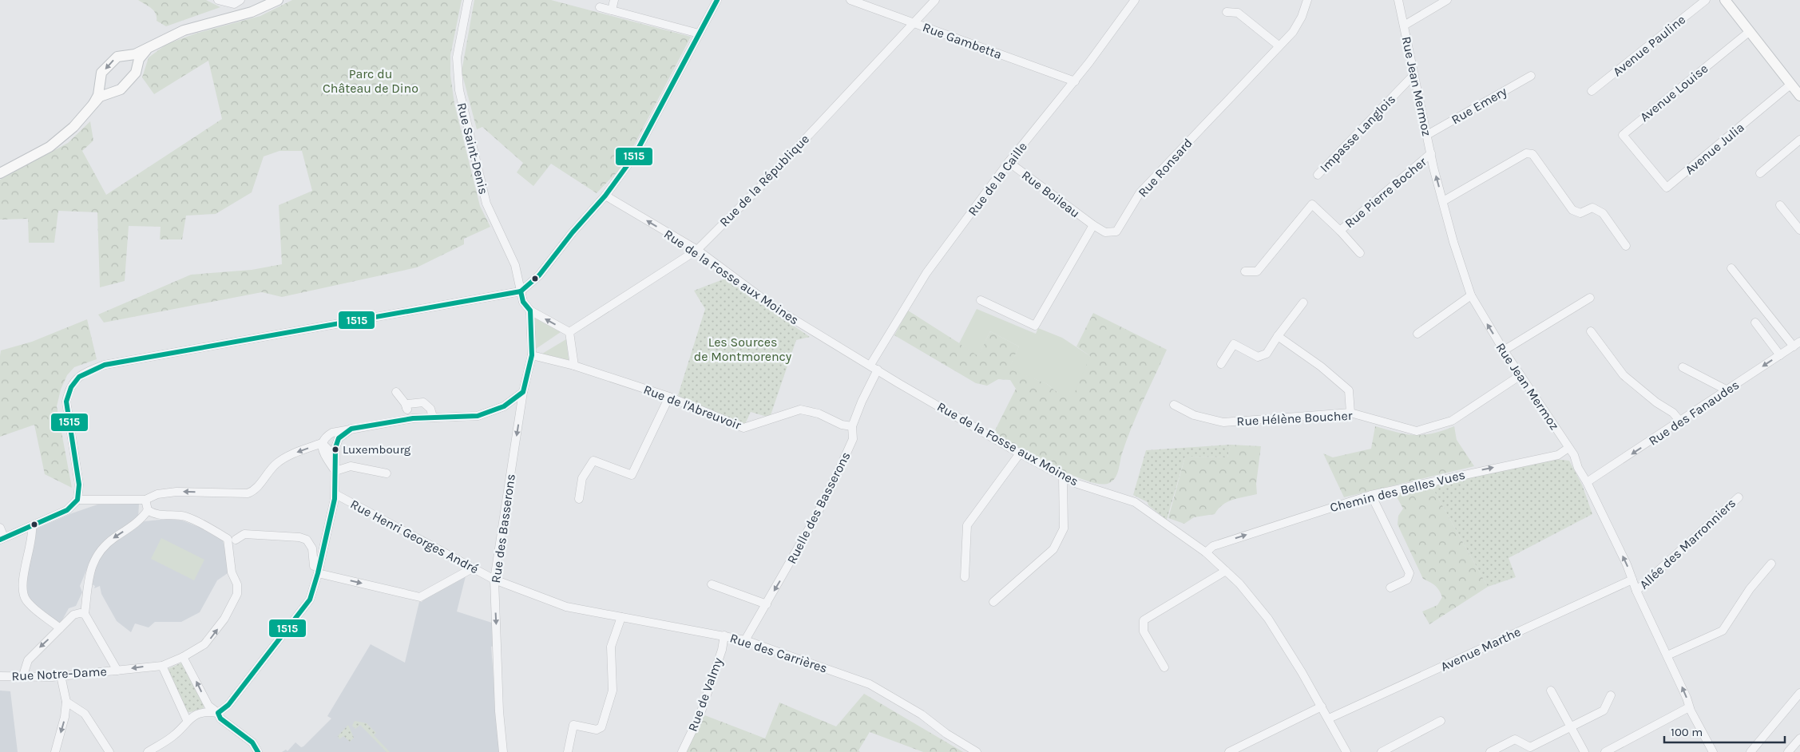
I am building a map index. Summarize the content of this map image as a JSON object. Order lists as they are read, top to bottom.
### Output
{
  "streets": {
    "street": [
      "Rue Gambetta",
      "Avenue Pauline",
      "Rue Jean Mermoz",
      "Avenue Louise",
      "Rue Emery",
      "Impasse Langlois",
      "Rue Saint-Denis",
      "Avenue Julia",
      "Rue Ronsard",
      "Rue de la Caille",
      "Rue de la République",
      "Rue Pierre Bocher",
      "Rue Boileau",
      "Rue de la Fosse aux Moines",
      "Rue de l'Abreuvoir",
      "Rue des Fanaudes",
      "Rue Hélène Boucher",
      "Chemin des Belles Vues",
      "Ruelle des Basserons",
      "Rue des Basserons",
      "Rue Henri Georges André",
      "Allée des Marronniers",
      "Avenue Marthe",
      "Rue des Carrières",
      "Rue Notre-Dame",
      "Rue de Valmy"
    ]
  },
  "crossings": [
    ["Rue Gambetta", "Rue de la Caille"],
    ["Rue Gambetta", "Rue de la République"],
    ["Rue Jean Mermoz", "Rue Emery"],
    ["Rue Jean Mermoz", "Impasse Langlois"],
    ["Rue Jean Mermoz", "Rue Pierre Bocher"],
    ["Rue Jean Mermoz", "Rue des Fanaudes"],
    ["Rue Jean Mermoz", "Rue Hélène Boucher"],
    ["Rue Jean Mermoz", "Chemin des Belles Vues"],
    ["Rue Jean Mermoz", "Allée des Marronniers"],
    ["Rue Jean Mermoz", "Avenue Marthe"],
    ["Avenue Louise", "Avenue Julia"],
    ["Rue Saint-Denis", "Rue des Basserons"],
    ["Rue Ronsard", "Rue Boileau"],
    ["Rue de la Caille", "Rue Boileau"],
    ["Rue de la Caille", "Rue de la Fosse aux Moines"],
    ["Rue de la République", "Rue de la Fosse aux Moines"],
    ["Rue de la Fosse aux Moines", "Chemin des Belles Vues"],
    ["Rue de la Fosse aux Moines", "Ruelle des Basserons"],
    ["Rue de la Fosse aux Moines", "Avenue Marthe"],
    ["Rue de l'Abreuvoir", "Ruelle des Basserons"],
    ["Rue de l'Abreuvoir", "Rue des Basserons"],
    ["Ruelle des Basserons", "Rue des Carrières"],
    ["Rue des Basserons", "Rue Henri Georges André"],
    ["Rue des Basserons", "Rue des Carrières"],
    ["Rue Henri Georges André", "Rue des Carrières"],
    ["Rue des Carrières", "Rue de Valmy"]
  ],
  "one_way": [
    "Rue des Fanaudes",
    "Chemin des Belles Vues",
    "Ruelle des Basserons",
    "Rue des Basserons"
  ],
  "parks": ["Parc du Château de Dino", "Les Sources de Montmorency"],
  "places": ["Luxembourg"],
  "lines": ["transit line 1515"],
  "scale_bar": "100 m"
}
